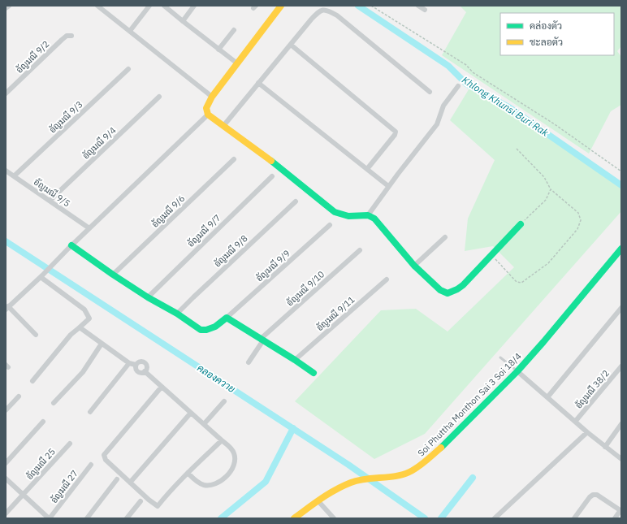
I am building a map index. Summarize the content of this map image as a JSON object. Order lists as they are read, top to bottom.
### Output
{
  "streets": {
    "street": [
      "อัญมณี 9/2",
      "อัญมณี 9/3",
      "อัญมณี 9/4",
      "อัญมณี 9/5",
      "อัญมณี 9/6",
      "อัญมณี 9/7",
      "อัญมณี 9/8",
      "อัญมณี 9/9",
      "อัญมณี 9/10",
      "อัญมณี 9/11",
      "อัญมณี 38/2",
      "Soi Phuttha Monthon Sai 3 Soi 18/4",
      "อัญมณี 25",
      "อัญมณี 27"
    ]
  },
  "crossings": [
    ["อัญมณี 9/3", "อัญมณี 9/5"],
    ["อัญมณี 9/4", "อัญมณี 9/5"]
  ],
  "water": ["Khlong Khunsi Buri Rak", "คลองควาย"],
  "legend": ["คล่องตัว", "ชะลอตัว"]
}
